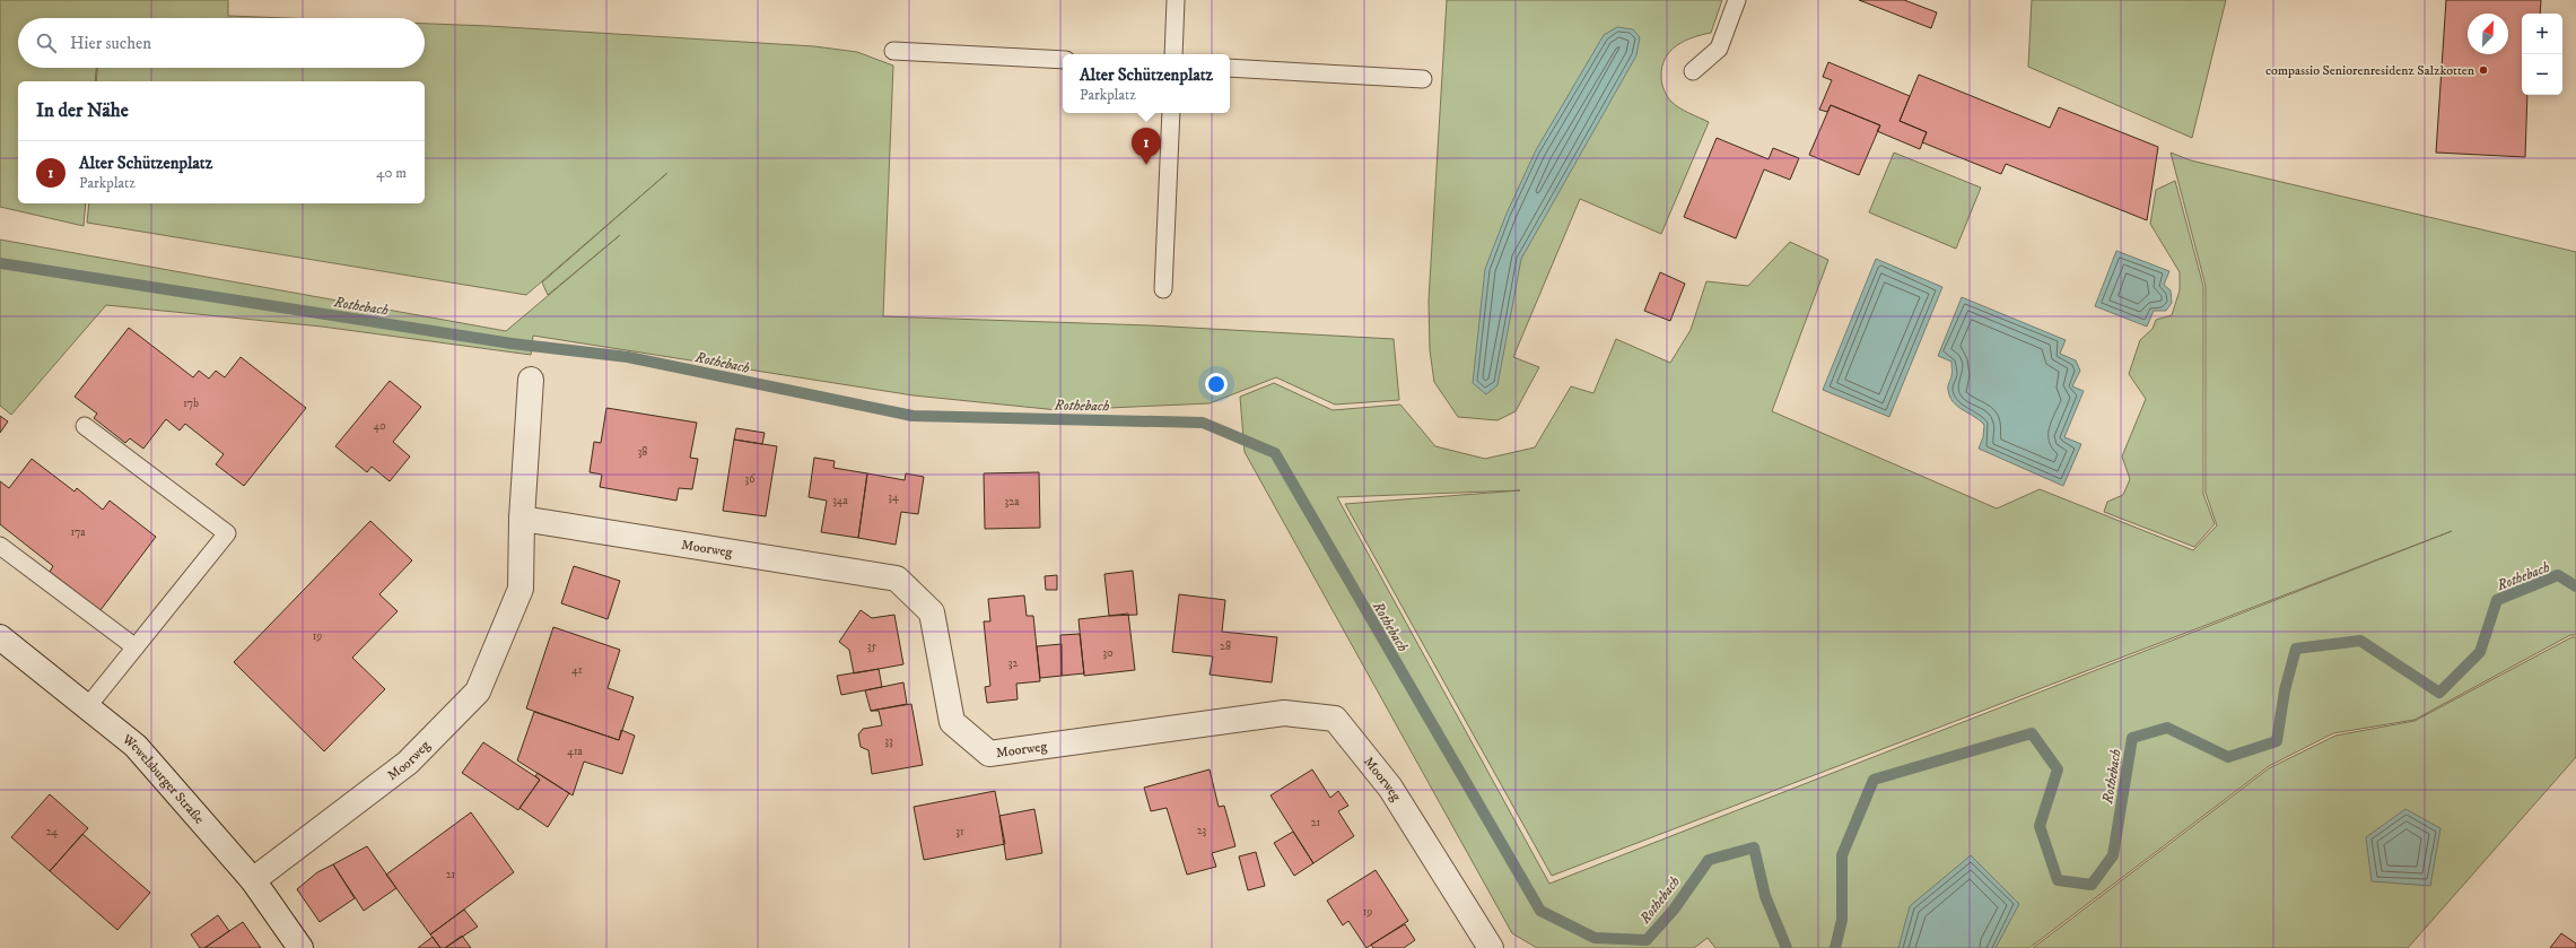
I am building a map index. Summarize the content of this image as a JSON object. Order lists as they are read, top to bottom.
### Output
{
  "streets": {
    "street": ["Moorweg", "Wewelsburger Straße"]
  },
  "crossings": [
    ["Moorweg", "Wewelsburger Straße"]
  ],
  "water": ["Rothebach"],
  "places": ["compassio Seniorenresidenz Salzkotten"],
  "house_numbers": [
    "17b",
    "40",
    "38",
    "36",
    "34",
    "34a",
    "32a",
    "17a",
    "19",
    "35",
    "28",
    "30",
    "32",
    "41",
    "33",
    "41a",
    "21",
    "23",
    "24",
    "31",
    "21",
    "19"
  ],
  "north": "top right",
  "page": {
    "map_buttons": ["+", "−"],
    "search": "Hier suchen",
    "popup": ["Alter Schützenplatz", "Parkplatz"],
    "heading": "In der Nähe",
    "pins": "1",
    "list": [
      {
        "mark": "1",
        "name": "Alter Schützenplatz",
        "note": "Parkplatz",
        "value": "40 m"
      }
    ]
  }
}
